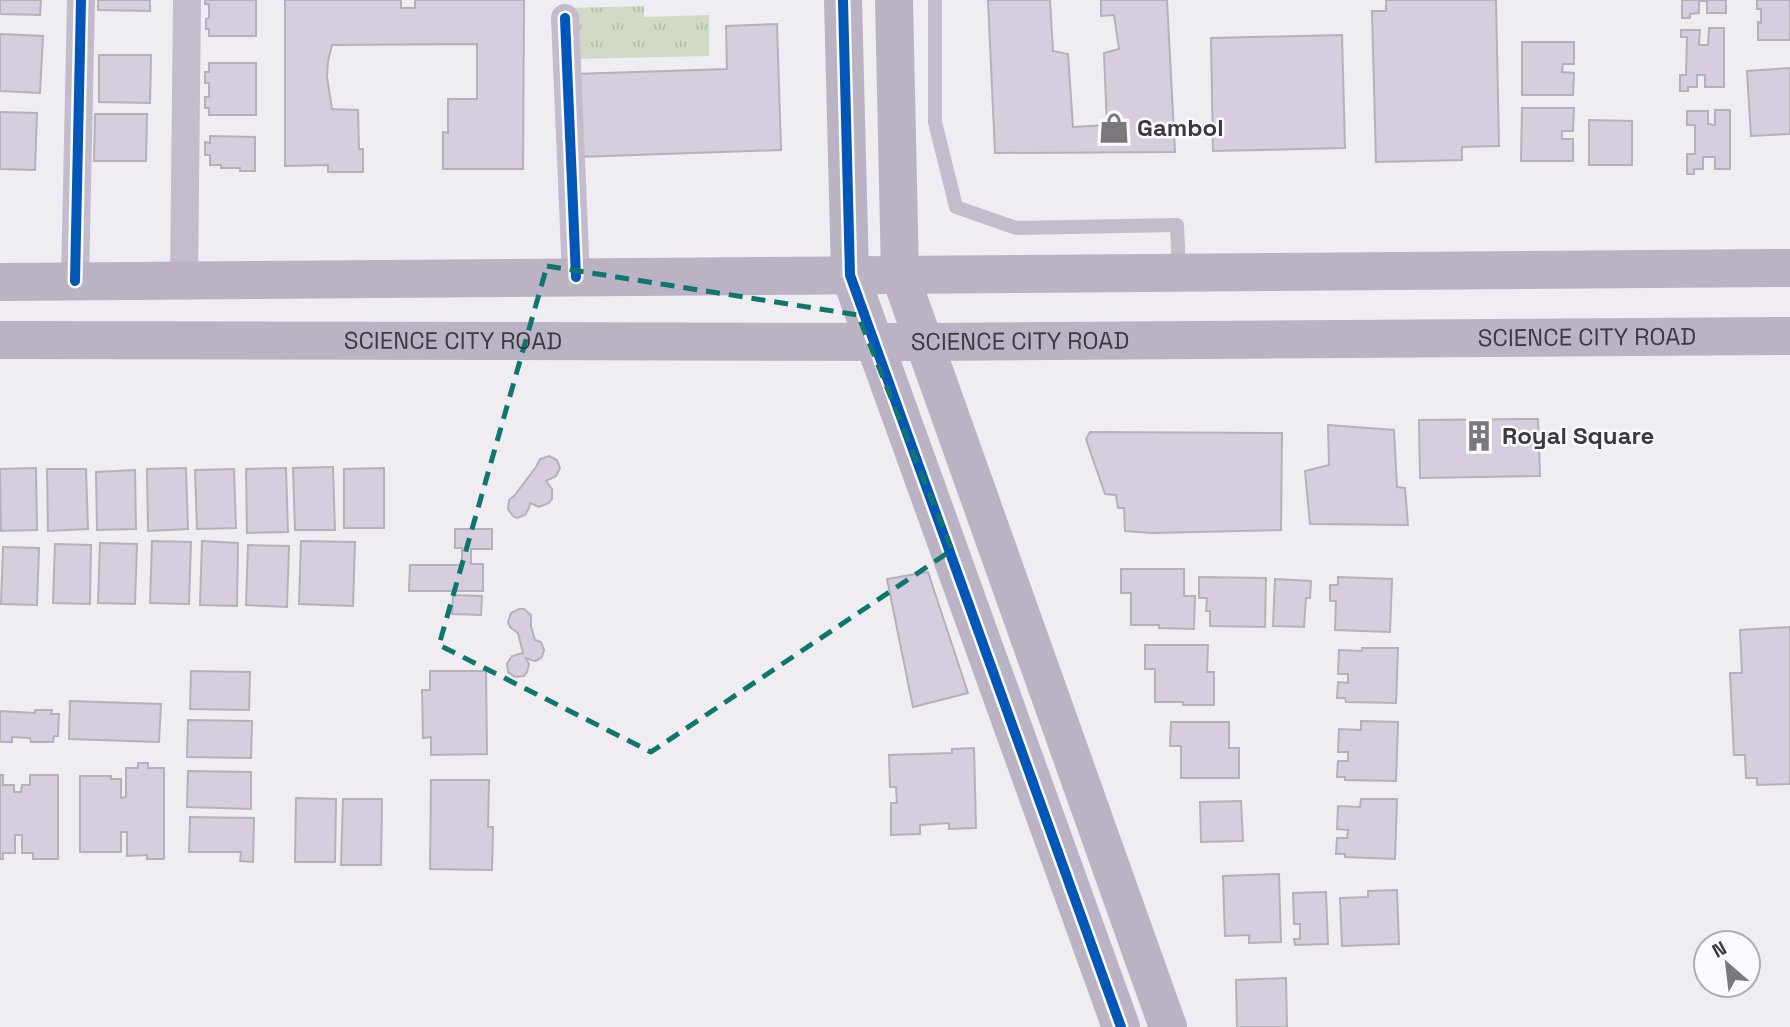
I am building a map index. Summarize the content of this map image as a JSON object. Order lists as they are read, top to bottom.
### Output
{
  "streets": {
    "main road": ["SCIENCE CITY ROAD"]
  },
  "places": {
    "shop": ["Gambol"],
    "building": ["Royal Square"]
  },
  "north": "top left"
}
